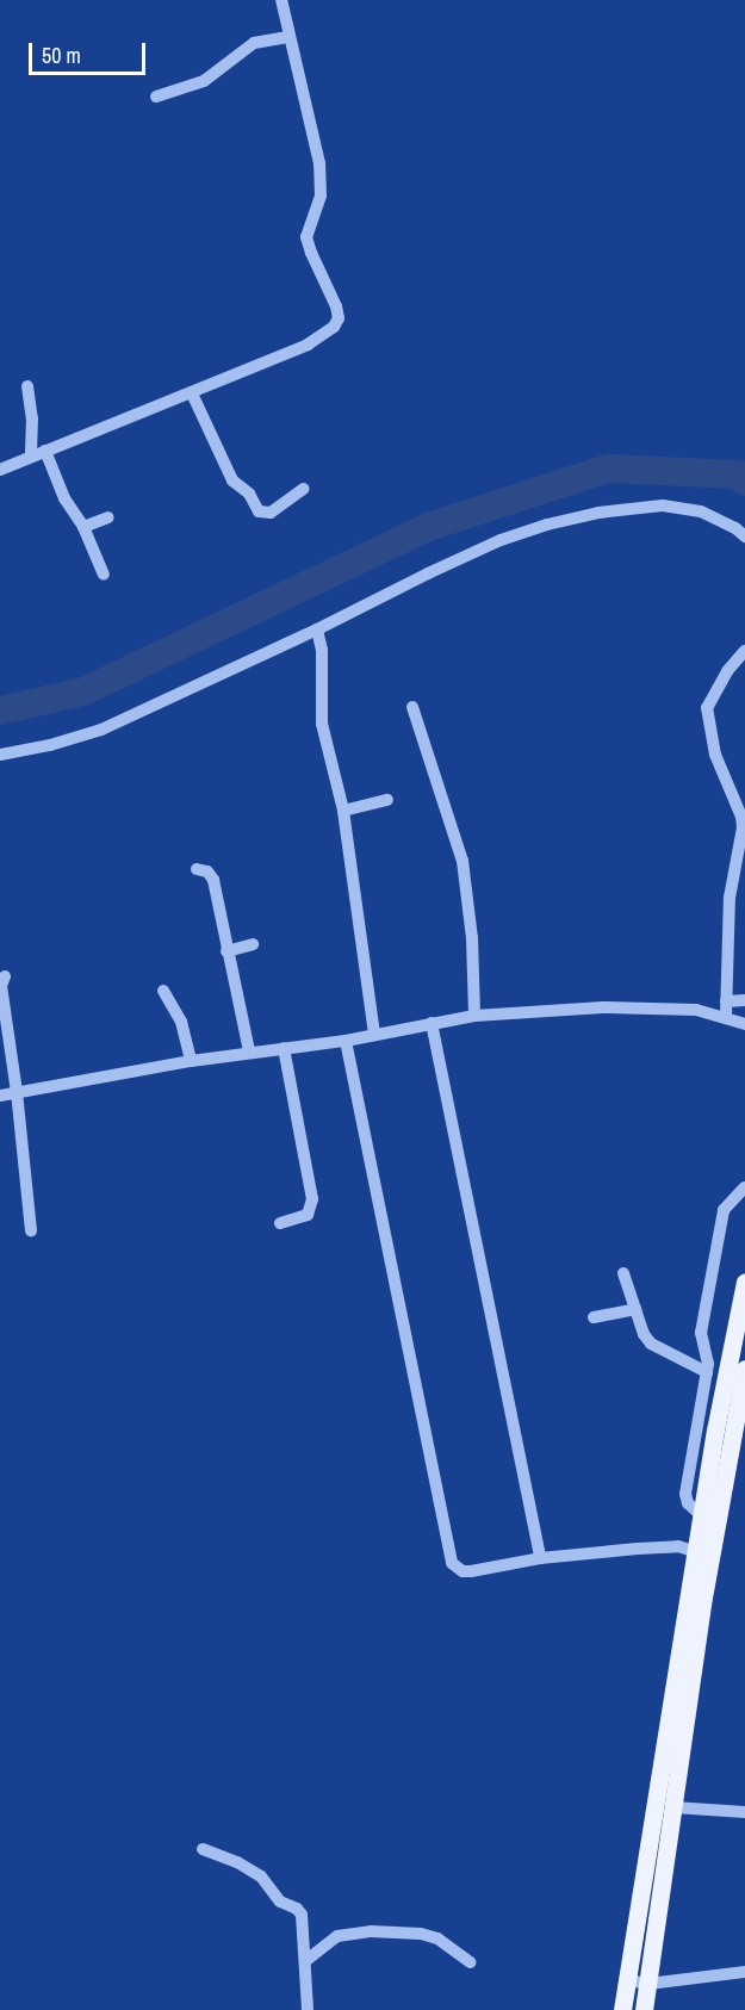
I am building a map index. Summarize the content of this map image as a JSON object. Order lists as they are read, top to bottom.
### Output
{
  "scale_bar": "50 m"
}
